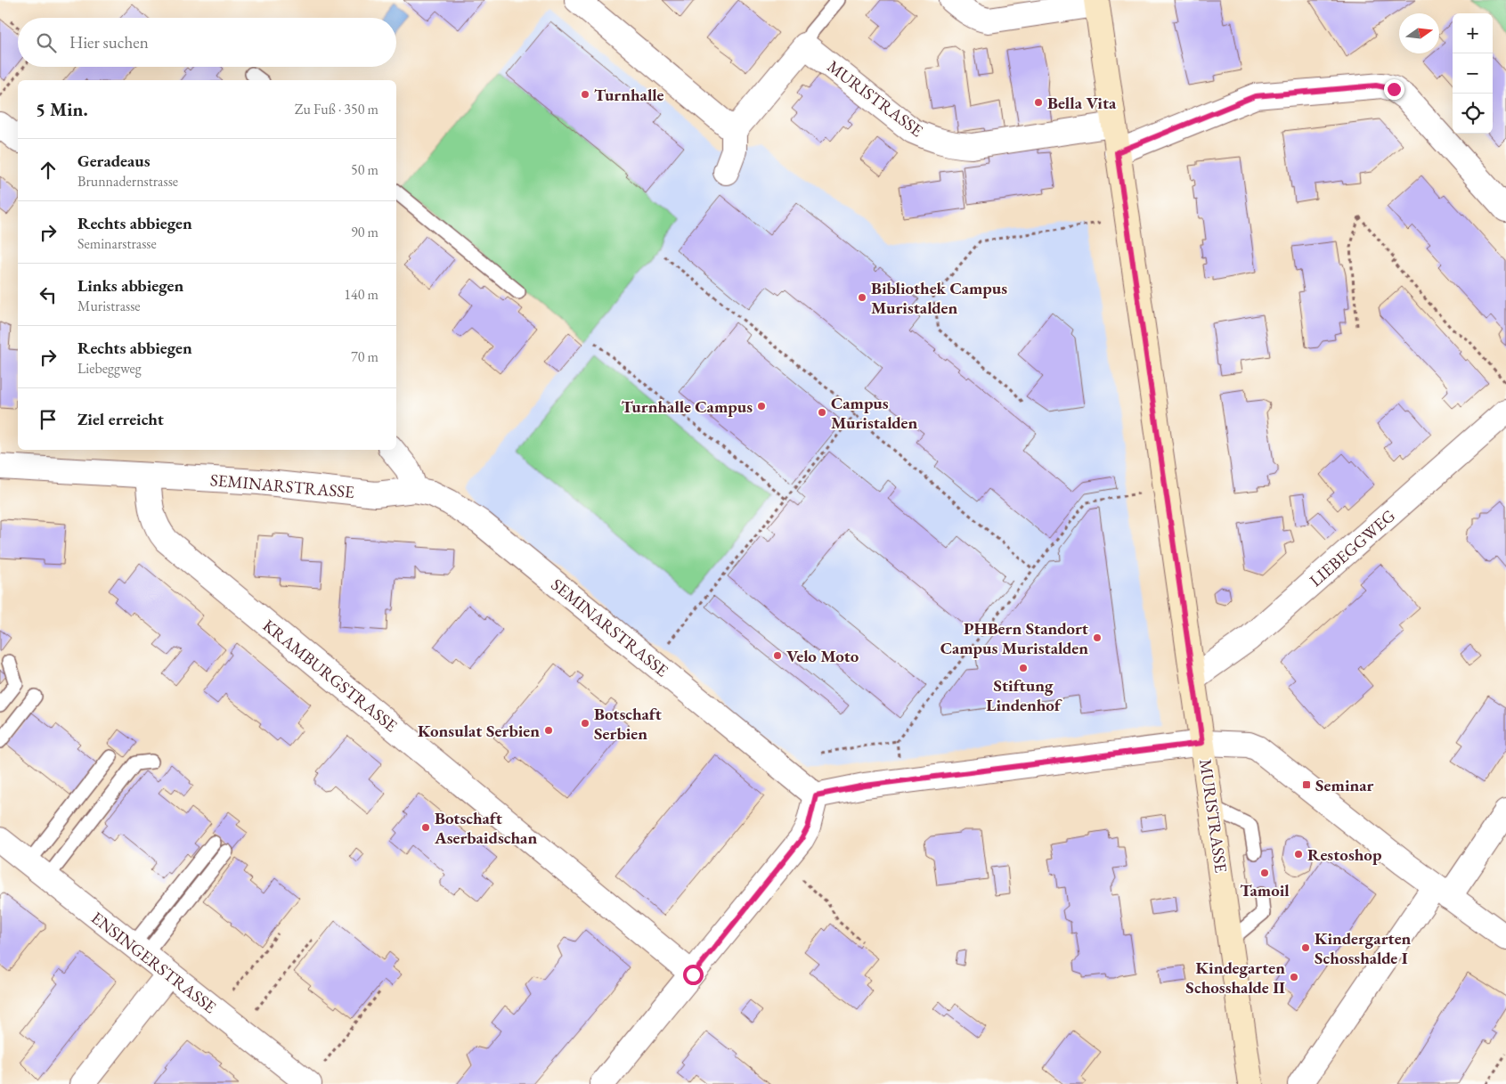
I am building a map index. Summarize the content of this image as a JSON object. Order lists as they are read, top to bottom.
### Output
{
  "streets": {
    "main road": ["MURISTRASSE"],
    "street": [
      "SEMINARSTRASSE",
      "LIEBEGGWEG",
      "KRAMBURGSTRASSE",
      "ENSINGERSTRASSE"
    ]
  },
  "crossings": [
    ["MURISTRASSE", "LIEBEGGWEG"],
    ["SEMINARSTRASSE", "KRAMBURGSTRASSE"]
  ],
  "places": {
    "other": [
      "Turnhalle",
      "Bella Vita",
      "Bibliothek Campus Muristalden",
      "Turnhalle Campus",
      "Campus Muristalden",
      "PHBern Standort Campus Muristalden",
      "Velo Moto",
      "Stiftung Lindenhof",
      "Botschaft Serbien",
      "Konsulat Serbien",
      "Botschaft Aserbaidschan",
      "Restoshop",
      "Tamoil",
      "Kindergarten Schosshalde I",
      "Kindegarten Schosshalde II"
    ],
    "transit": ["Seminar"]
  },
  "north": "right",
  "page": {
    "map_buttons": ["+", "−"],
    "search": "Hier suchen",
    "heading": ["5 Min.", "Zu Fuß · 350 m"],
    "list": [
      ["Geradeaus", "Brunnadernstrasse", "50 m"],
      ["Rechts abbiegen", "Seminarstrasse", "90 m"],
      ["Links abbiegen", "Muristrasse", "140 m"],
      ["Rechts abbiegen", "Liebeggweg", "70 m"],
      "Ziel erreicht"
    ]
  }
}
